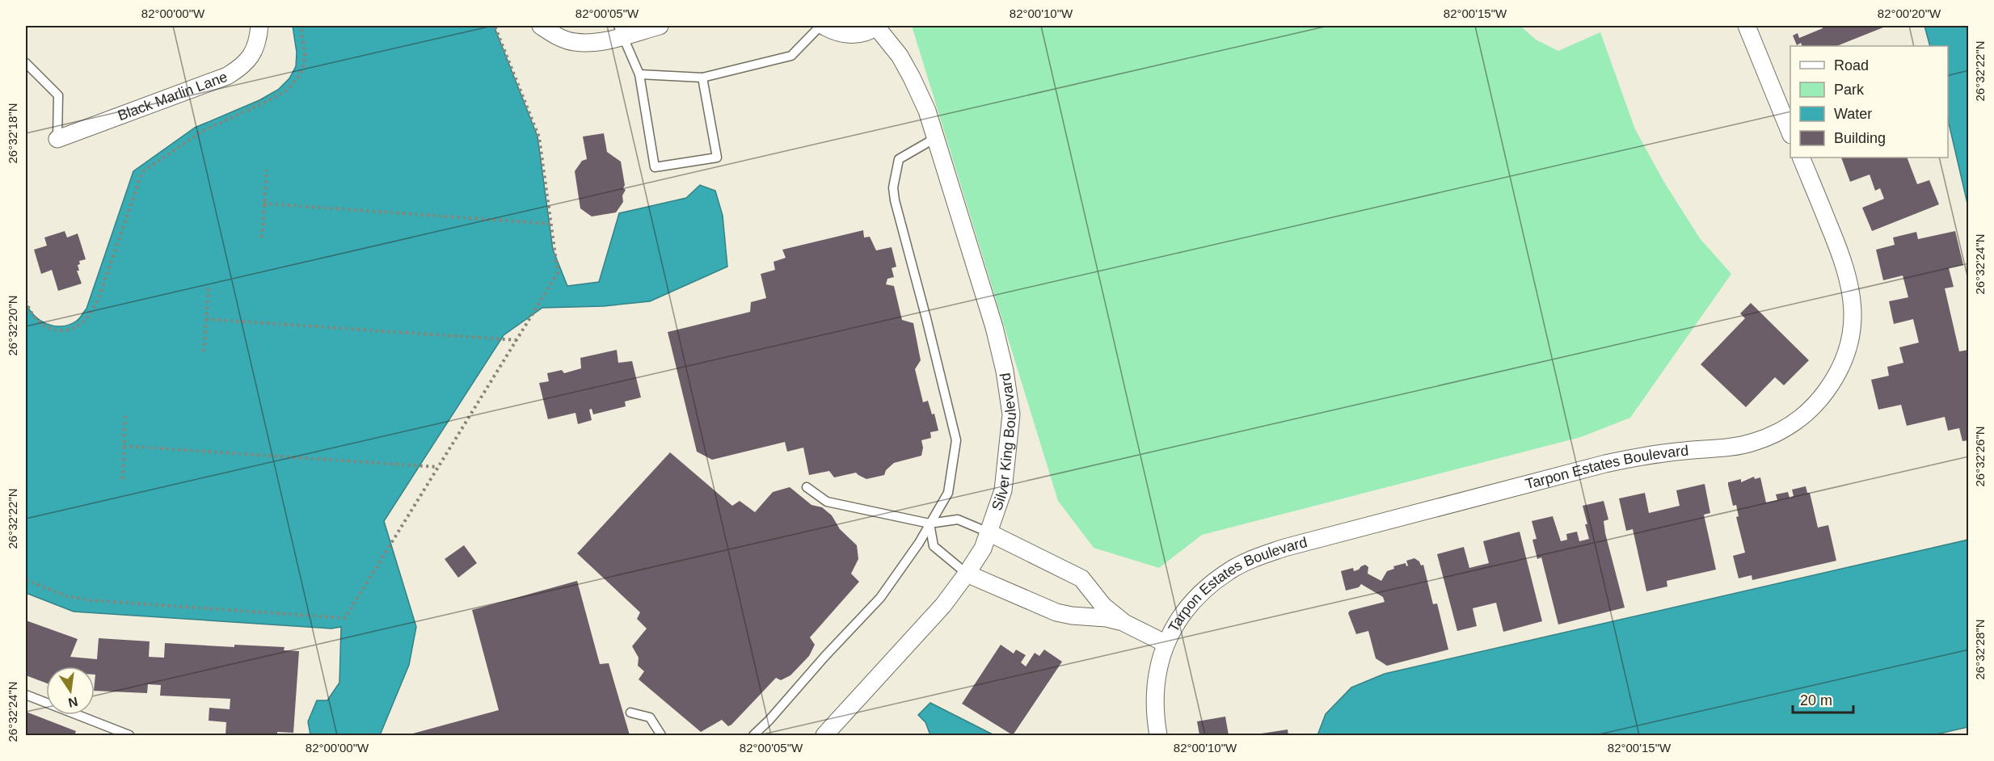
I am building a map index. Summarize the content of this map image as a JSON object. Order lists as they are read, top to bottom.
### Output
{
  "streets": {
    "street": ["Black Marlin Lane", "Silver King Boulevard", "Tarpon Estates Boulevard"]
  },
  "crossings": [
    ["Silver King Boulevard", "Tarpon Estates Boulevard"]
  ],
  "legend": [
    "Road",
    "Park",
    "Water",
    "Building"
  ],
  "scale_bar": "20 m",
  "north": "bottom",
  "coordinates": [
    "82°00'00\"W",
    "82°00'05\"W",
    "82°00'10\"W",
    "82°00'15\"W",
    "82°00'20\"W",
    "26°32'22\"N",
    "26°32'18\"N",
    "26°32'24\"N",
    "26°32'20\"N",
    "26°32'26\"N",
    "26°32'28\"N"
  ]
}
